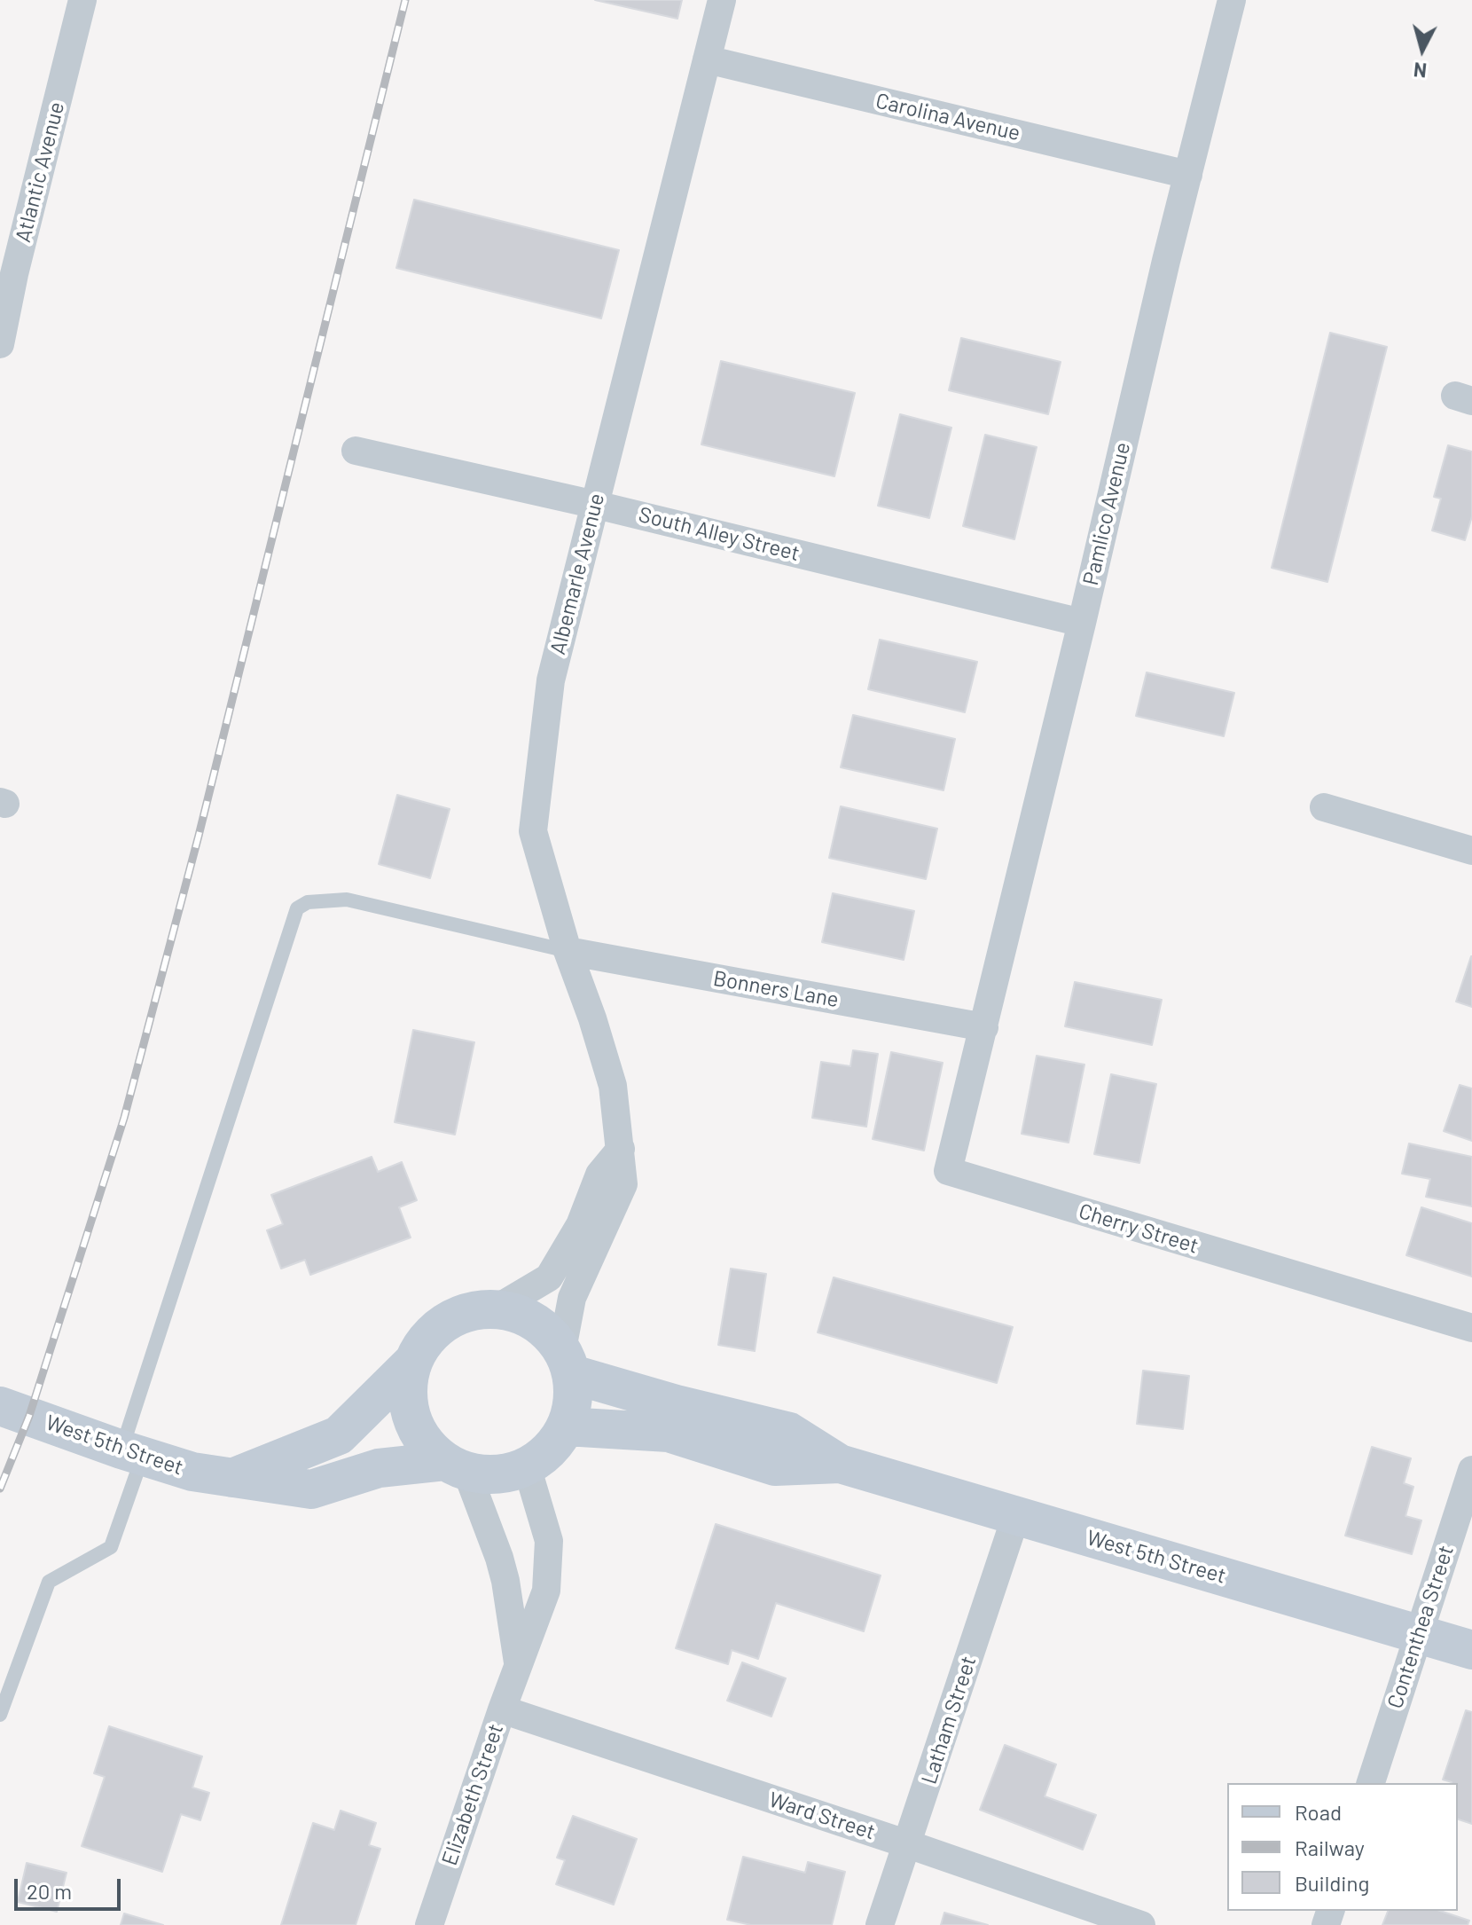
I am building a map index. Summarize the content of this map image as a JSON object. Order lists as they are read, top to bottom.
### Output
{
  "streets": {
    "main road": ["West 5th Street"],
    "street": [
      "Carolina Avenue",
      "Atlantic Avenue",
      "Pamlico Avenue",
      "South Alley Street",
      "Albemarle Avenue",
      "Bonners Lane",
      "Cherry Street",
      "Contenthea Street",
      "Latham Street",
      "Elizabeth Street",
      "Ward Street"
    ]
  },
  "crossings": [
    ["Carolina Avenue", "Pamlico Avenue"],
    ["Carolina Avenue", "Albemarle Avenue"],
    ["Pamlico Avenue", "South Alley Street"],
    ["Pamlico Avenue", "Bonners Lane"],
    ["Pamlico Avenue", "Cherry Street"],
    ["South Alley Street", "Albemarle Avenue"],
    ["Albemarle Avenue", "Bonners Lane"],
    ["Albemarle Avenue", "West 5th Street"],
    ["Albemarle Avenue", "Elizabeth Street"],
    ["Bonners Lane", "Cherry Street"],
    ["West 5th Street", "Contenthea Street"],
    ["West 5th Street", "Latham Street"],
    ["West 5th Street", "Elizabeth Street"],
    ["Latham Street", "Ward Street"],
    ["Elizabeth Street", "Ward Street"]
  ],
  "legend": ["Road", "Railway", "Building"],
  "scale_bar": "20 m",
  "north": "bottom"
}
